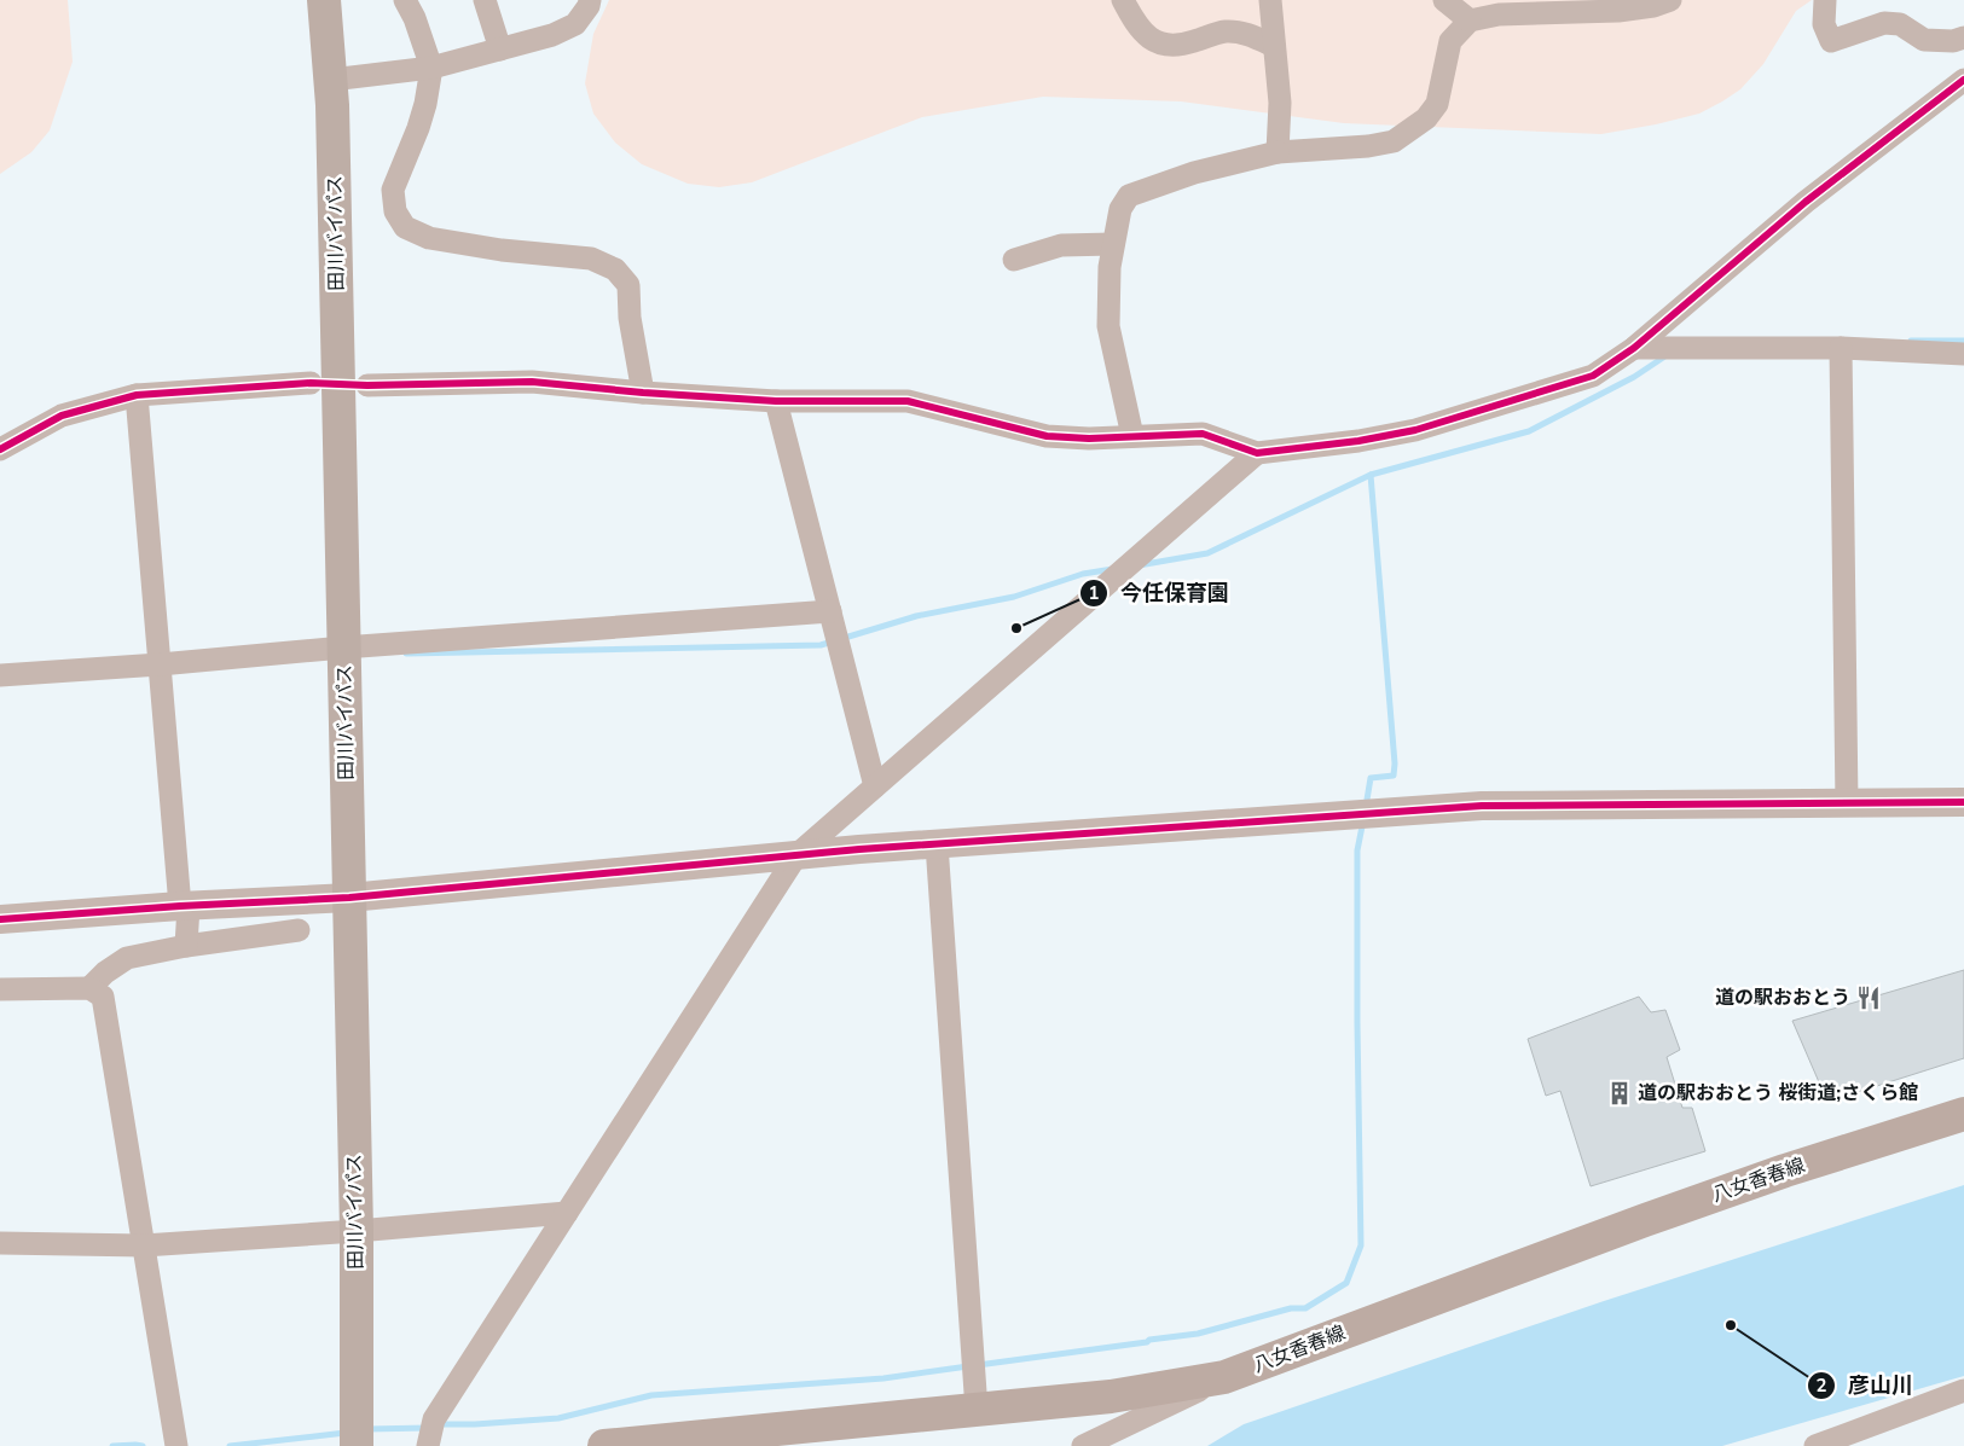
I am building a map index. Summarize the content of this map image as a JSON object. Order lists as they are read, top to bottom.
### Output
{
  "streets": {
    "highway": ["田川バイパス"],
    "main road": ["八女香春線"]
  },
  "places": {
    "other": ["今任保育園", "彦山川"],
    "restaurant": ["道の駅おおとう"],
    "building": ["道の駅おおとう 桜街道;さくら館"]
  }
}
